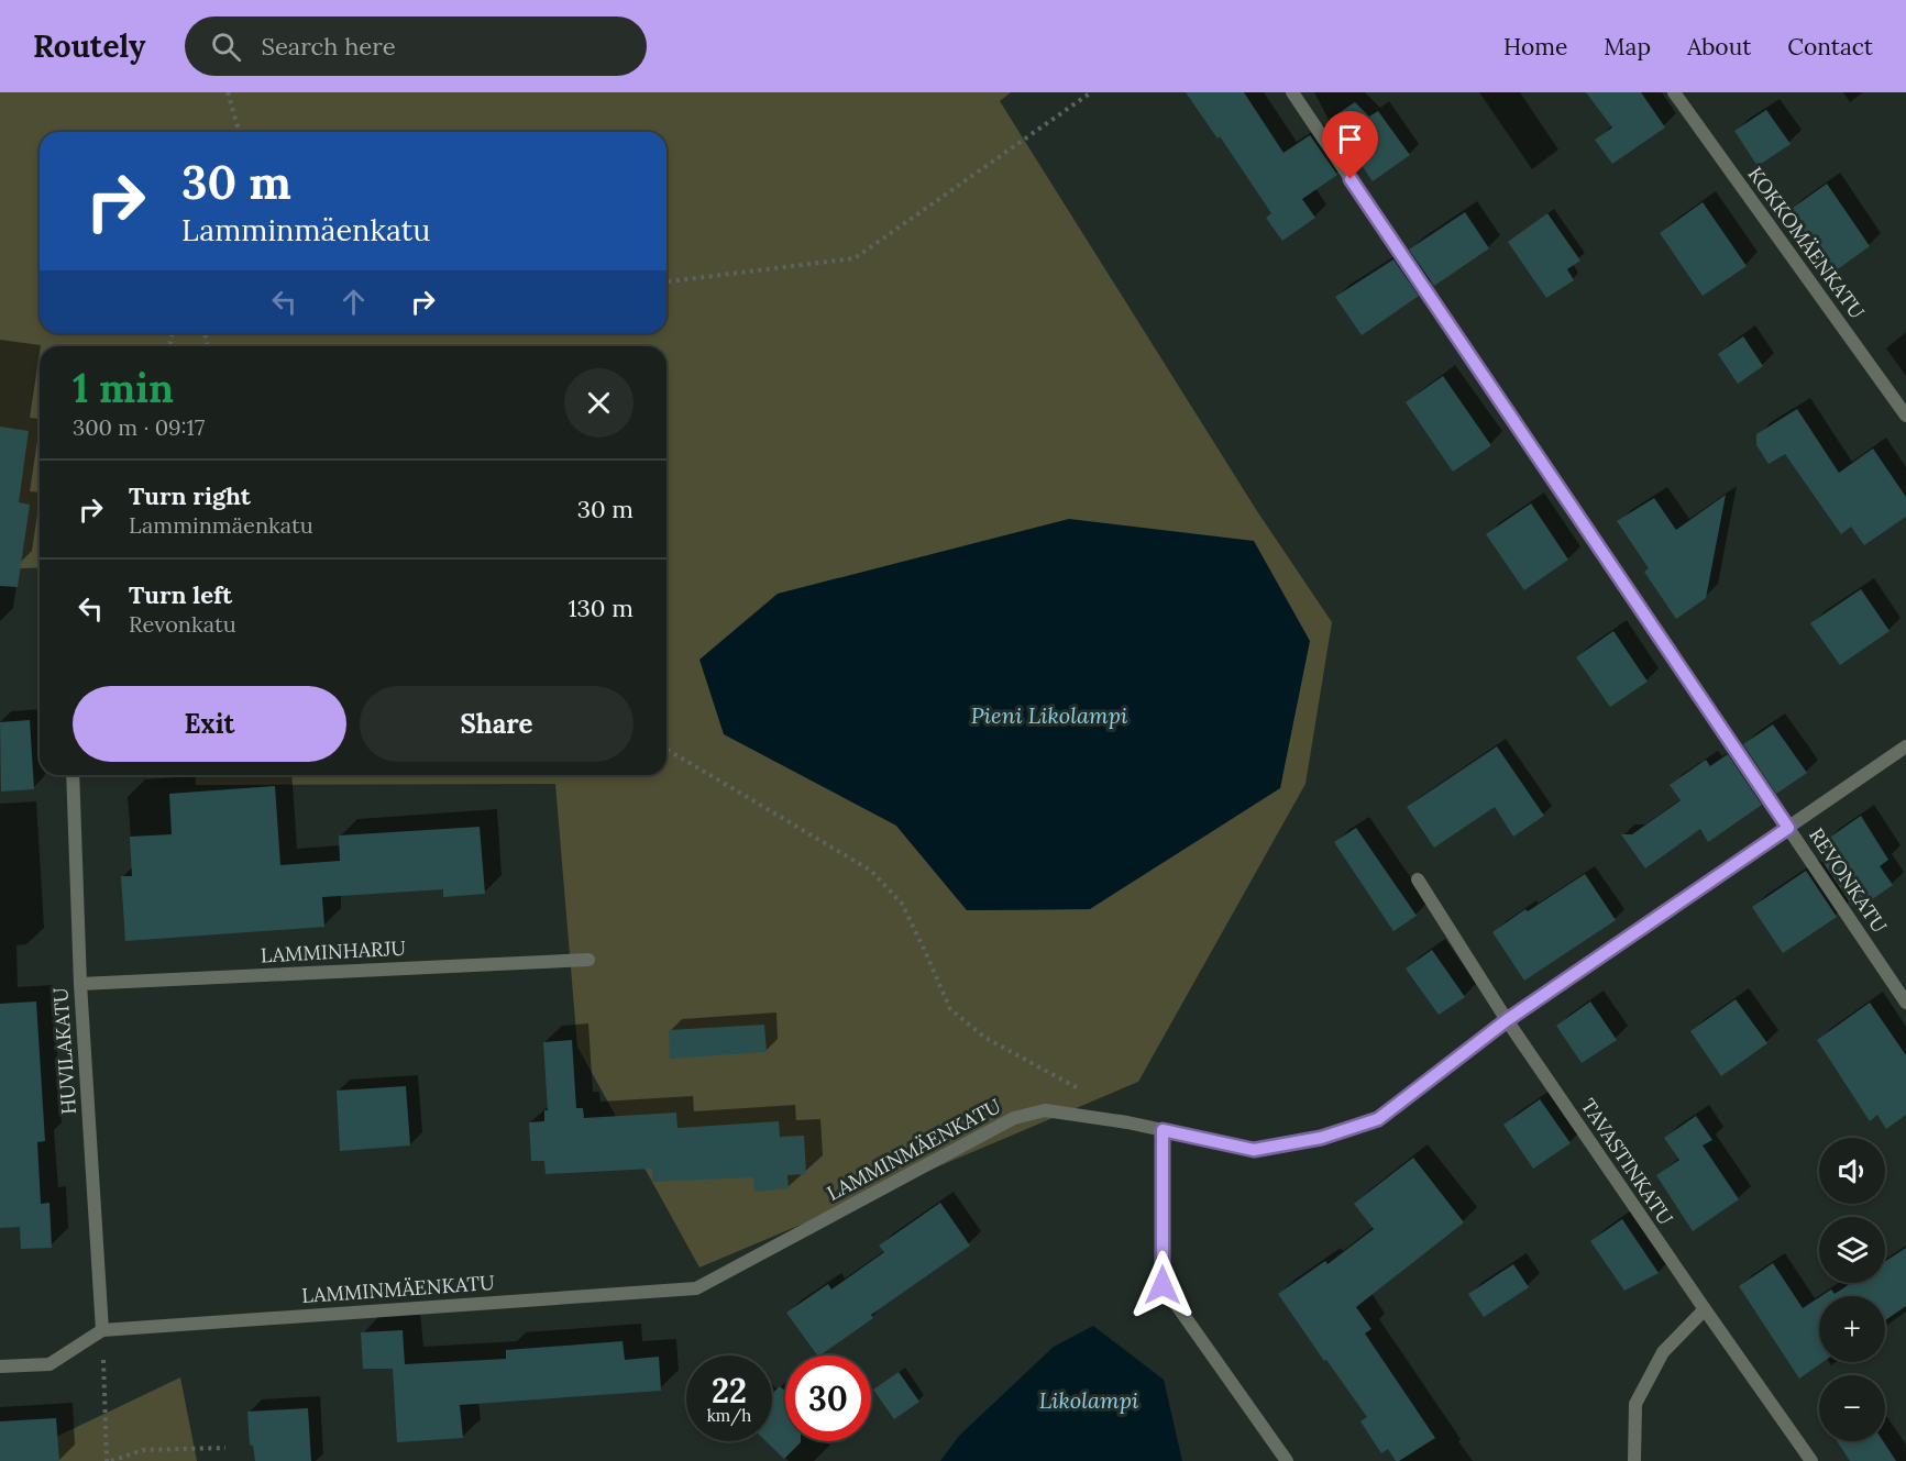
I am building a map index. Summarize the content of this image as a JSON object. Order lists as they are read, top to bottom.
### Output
{
  "streets": {
    "street": [
      "KOKKOMÄENKATU",
      "REVONKATU",
      "LAMMINHARJU",
      "HUVILAKATU",
      "LAMMINMÄENKATU",
      "TAVASTINKATU"
    ]
  },
  "crossings": [
    ["REVONKATU", "LAMMINMÄENKATU"],
    ["LAMMINHARJU", "HUVILAKATU"],
    ["HUVILAKATU", "LAMMINMÄENKATU"],
    ["LAMMINMÄENKATU", "TAVASTINKATU"]
  ],
  "water": ["Pieni Likolampi", "Likolampi"],
  "page": {
    "header": "Routely",
    "search": "Search here",
    "nav": [
      "Home",
      "Map",
      "About",
      "Contact"
    ],
    "turn": ["30 m", "Lamminmäenkatu"],
    "heading": ["1 min", "300 m · 09:17"],
    "list": [
      {
        "name": "Turn right",
        "note": "Lamminmäenkatu",
        "value": "30 m"
      },
      {
        "name": "Turn left",
        "note": "Revonkatu",
        "value": "130 m"
      }
    ],
    "buttons": ["Exit", "Share"],
    "map_buttons": ["+", "−"],
    "speed": "22 km/h",
    "limit": "30"
  }
}
